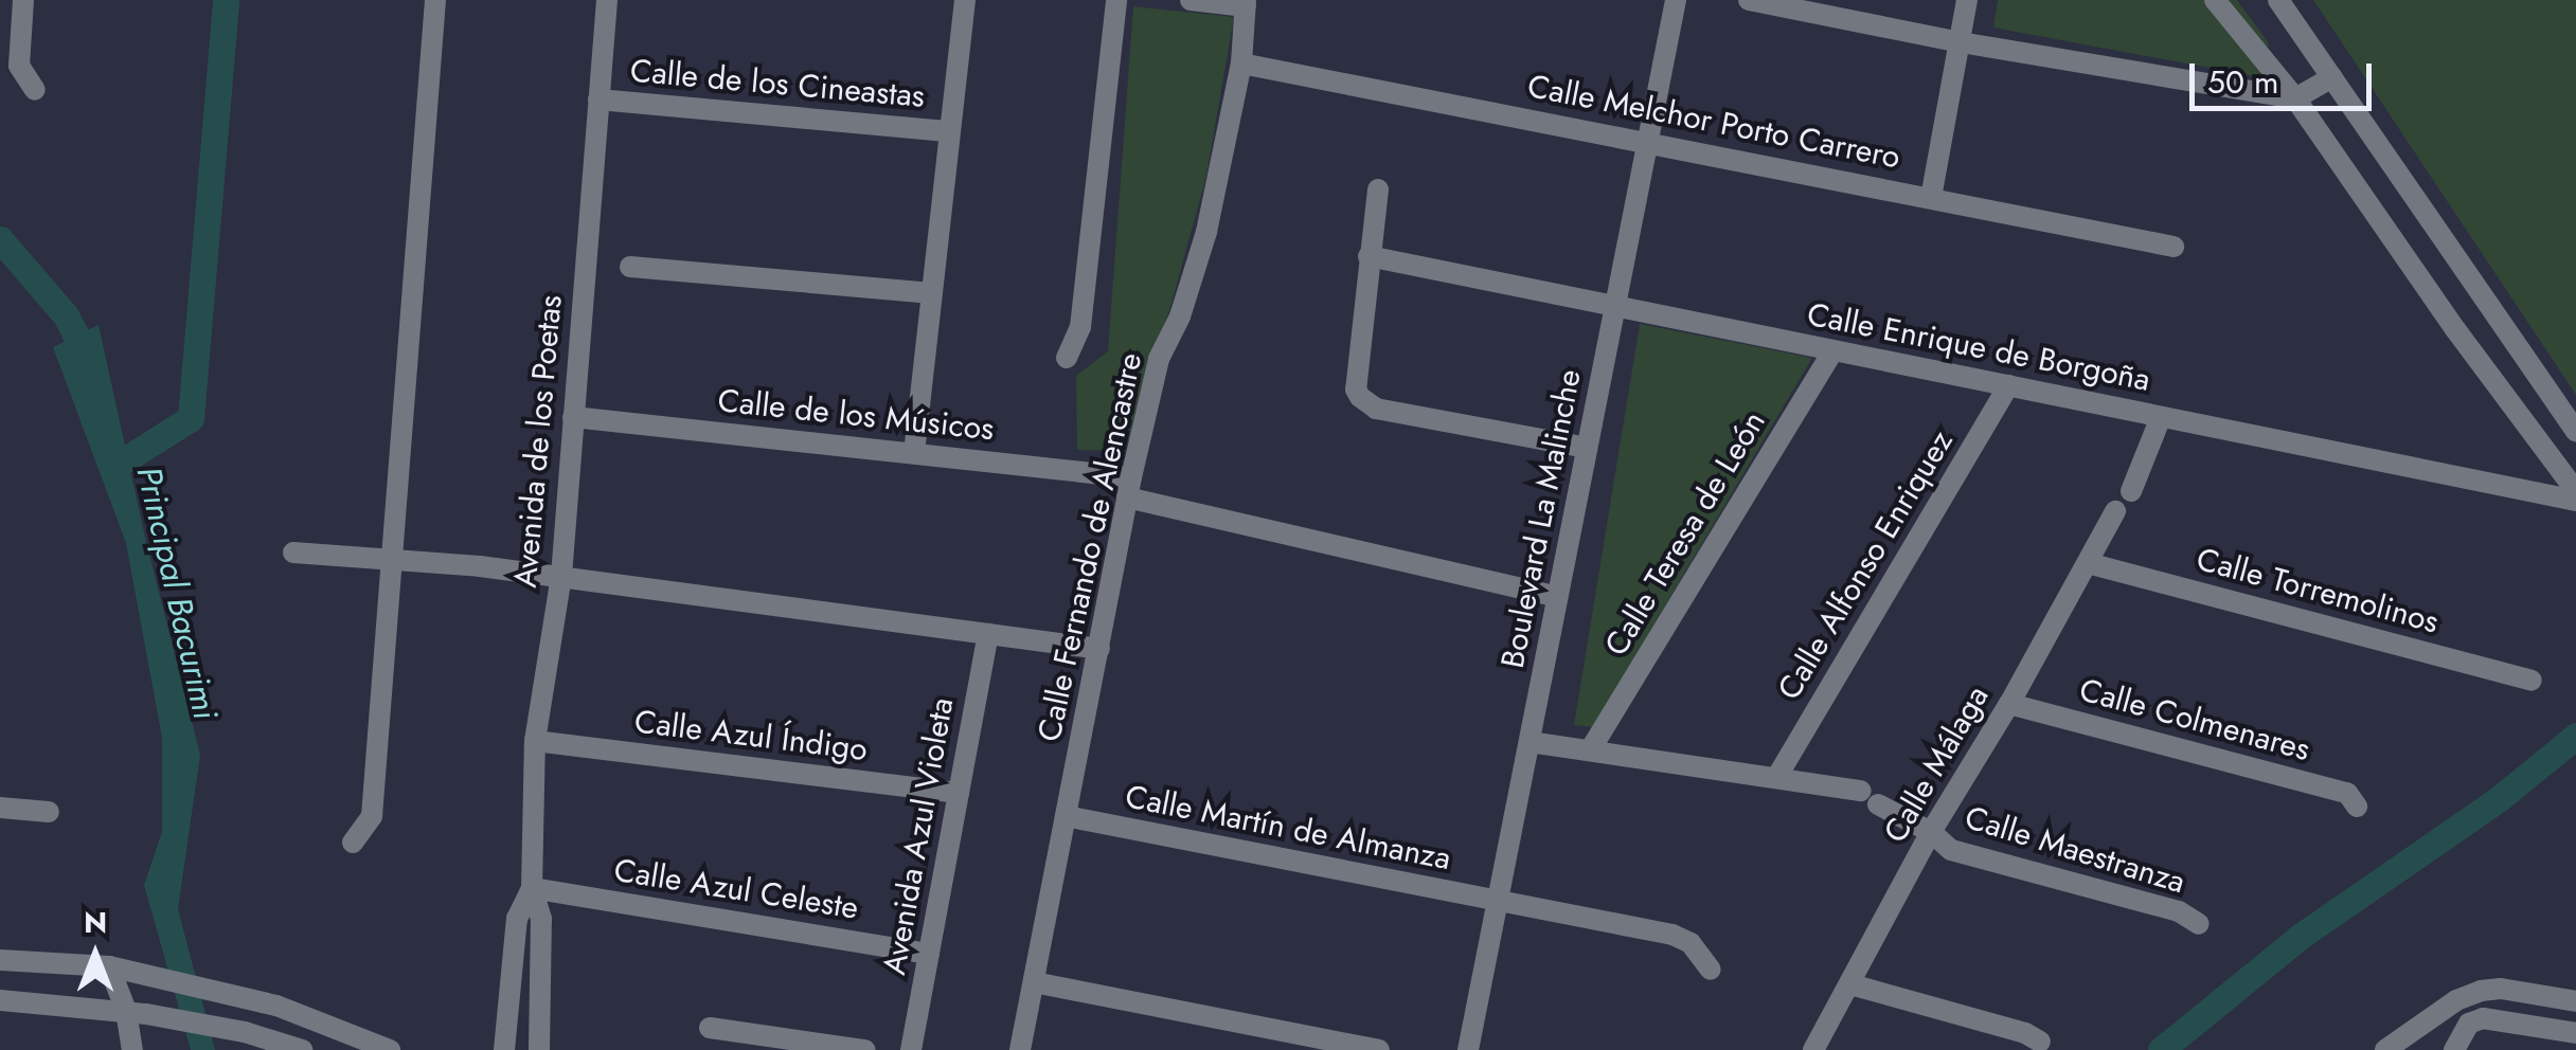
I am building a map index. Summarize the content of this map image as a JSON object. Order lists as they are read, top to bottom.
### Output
{
  "streets": {
    "street": [
      "Calle de los Cineastas",
      "Calle Melchor Porto Carrero",
      "Calle Enrique de Borgoña",
      "Calle de los Músicos",
      "Avenida de los Poetas",
      "Boulevard La Malinche",
      "Calle Teresa de León",
      "Calle Fernando de Alencastre",
      "Calle Alfonso Enriquez",
      "Calle Torremolinos",
      "Calle Colmenares",
      "Calle Azul Índigo",
      "Calle Málaga",
      "Calle Martín de Almanza",
      "Avenida Azul Violeta",
      "Calle Maestranza",
      "Calle Azul Celeste"
    ]
  },
  "crossings": [
    ["Calle de los Cineastas", "Avenida de los Poetas"],
    ["Calle Melchor Porto Carrero", "Boulevard La Malinche"],
    ["Calle Melchor Porto Carrero", "Calle Fernando de Alencastre"],
    ["Calle Enrique de Borgoña", "Boulevard La Malinche"],
    ["Calle Enrique de Borgoña", "Calle Teresa de León"],
    ["Calle Enrique de Borgoña", "Calle Alfonso Enriquez"],
    ["Calle de los Músicos", "Avenida de los Poetas"],
    ["Calle de los Músicos", "Boulevard La Malinche"],
    ["Calle de los Músicos", "Calle Fernando de Alencastre"],
    ["Avenida de los Poetas", "Calle Azul Índigo"],
    ["Avenida de los Poetas", "Calle Azul Celeste"],
    ["Boulevard La Malinche", "Calle Martín de Almanza"],
    ["Boulevard La Malinche", "Calle Maestranza"],
    ["Calle Teresa de León", "Calle Maestranza"],
    ["Calle Fernando de Alencastre", "Calle Martín de Almanza"],
    ["Calle Alfonso Enriquez", "Calle Maestranza"],
    ["Calle Torremolinos", "Calle Málaga"],
    ["Calle Colmenares", "Calle Málaga"],
    ["Calle Azul Índigo", "Avenida Azul Violeta"],
    ["Calle Málaga", "Calle Maestranza"],
    ["Avenida Azul Violeta", "Calle Azul Celeste"]
  ],
  "water": ["Principal Bacurimi"],
  "scale_bar": "50 m",
  "north": "top"
}
